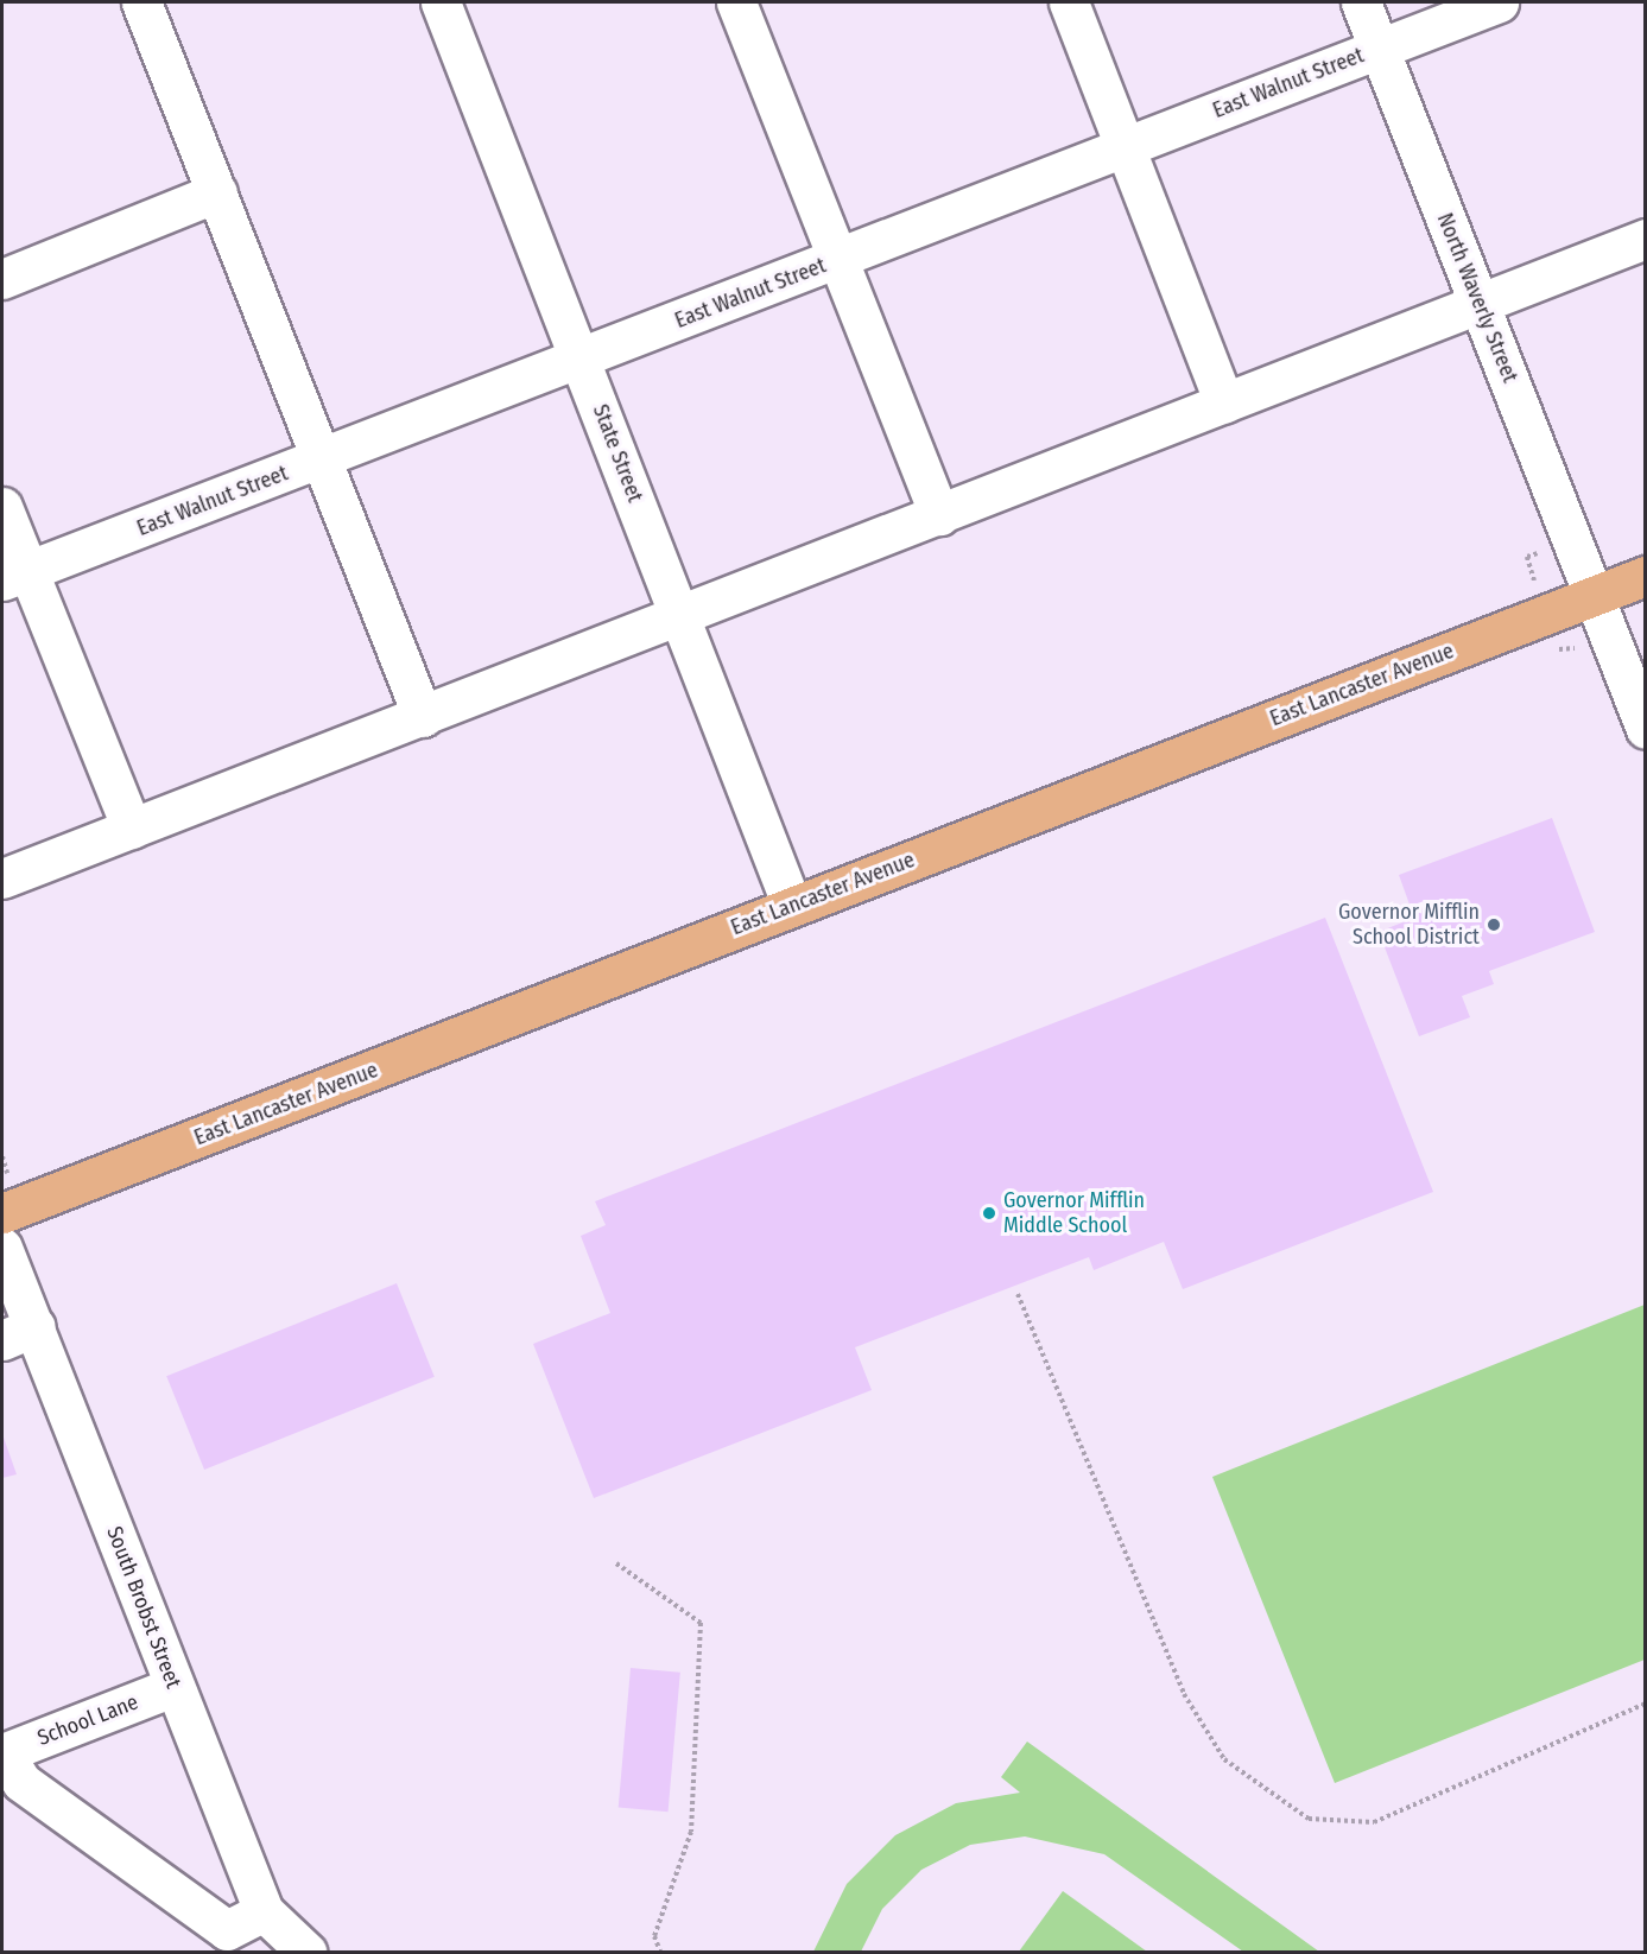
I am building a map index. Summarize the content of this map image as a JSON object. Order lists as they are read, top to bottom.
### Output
{
  "streets": {
    "main road": ["East Lancaster Avenue"],
    "street": [
      "East Walnut Street",
      "North Waverly Street",
      "State Street",
      "South Brobst Street",
      "School Lane"
    ]
  },
  "crossings": [
    ["East Walnut Street", "North Waverly Street"],
    ["East Walnut Street", "State Street"],
    ["North Waverly Street", "East Lancaster Avenue"],
    ["State Street", "East Lancaster Avenue"],
    ["South Brobst Street", "School Lane"]
  ],
  "places": ["Governor Mifflin School District", "Governor Mifflin Middle School"]
}
